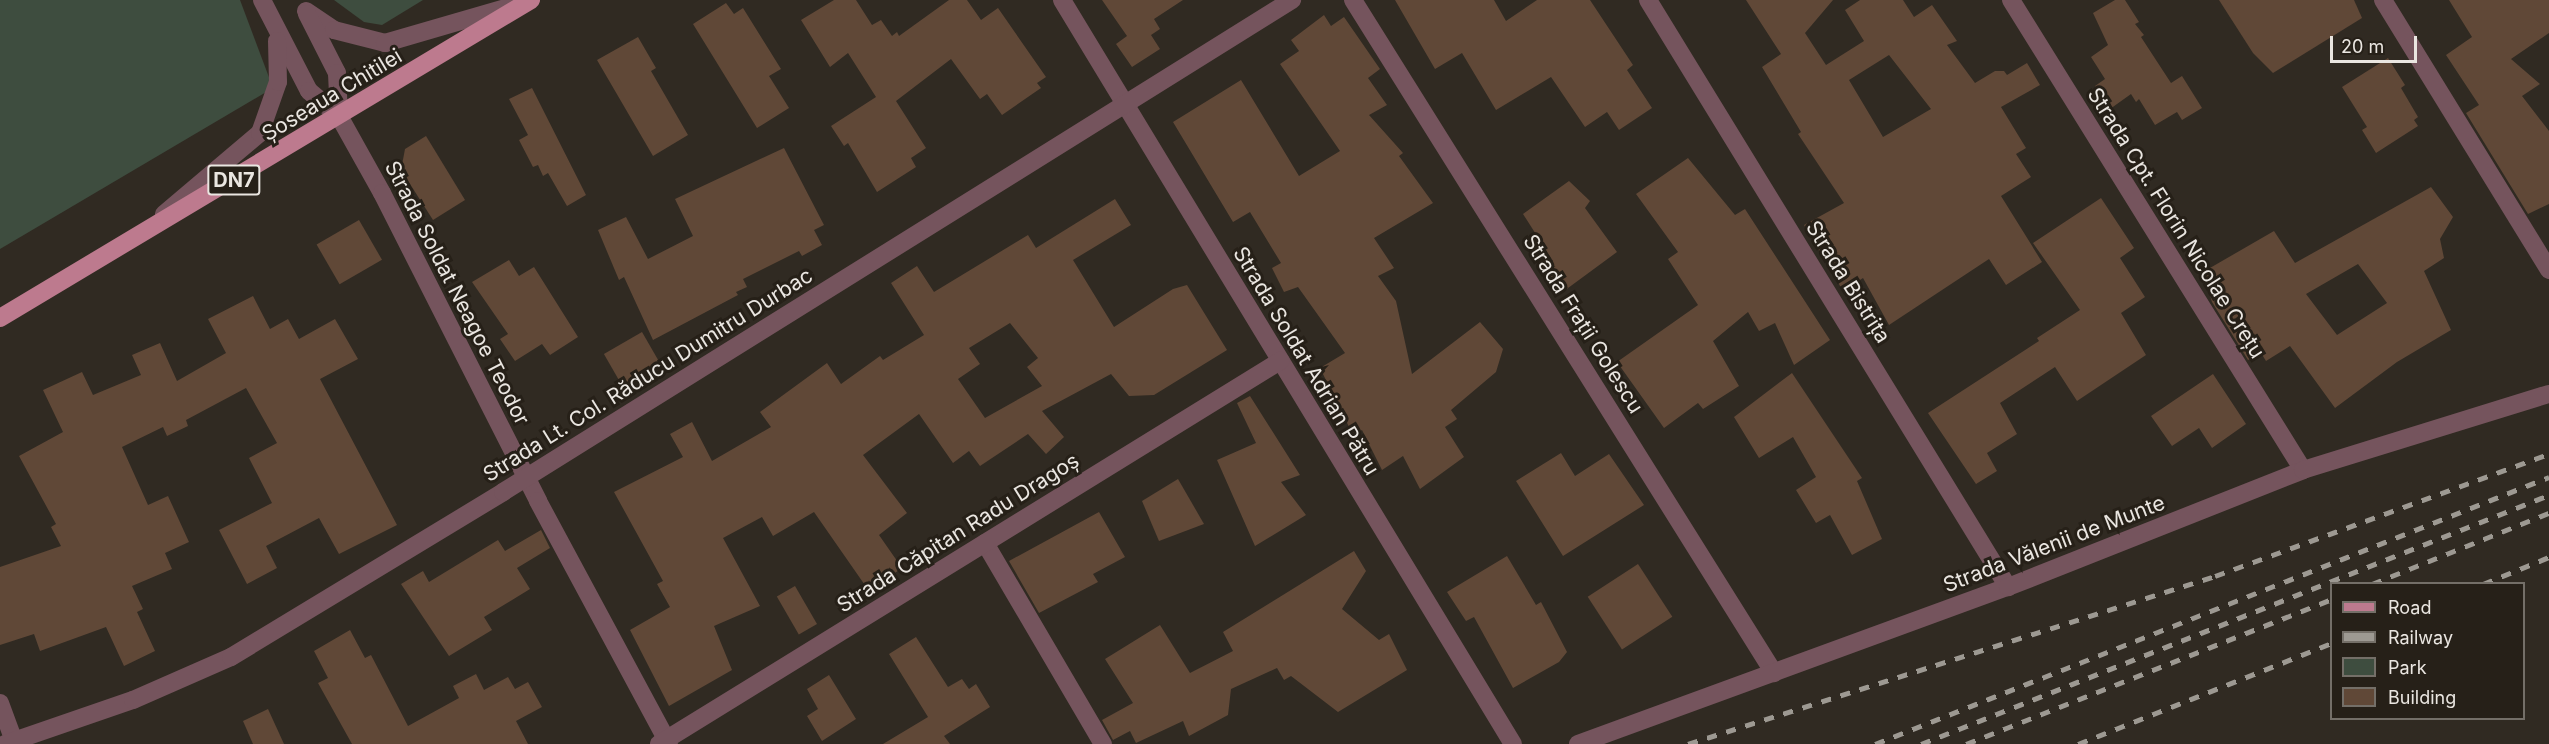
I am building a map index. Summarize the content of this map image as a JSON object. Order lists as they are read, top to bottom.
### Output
{
  "streets": {
    "main road": ["Șoseaua Chitilei", "DN7"],
    "street": [
      "Strada Cpt. Florin Nicolae Crețu",
      "Strada Bistrița",
      "Strada Soldat Neagoe Teodor",
      "Strada Frații Golescu",
      "Strada Soldat Adrian Pătru",
      "Strada Lt. Col. Răducu Dumitru Durbac",
      "Strada Căpitan Radu Dragoș",
      "Strada Vălenii de Munte"
    ]
  },
  "crossings": [
    ["Șoseaua Chitilei", "Strada Soldat Neagoe Teodor"],
    ["Strada Cpt. Florin Nicolae Crețu", "Strada Vălenii de Munte"],
    ["Strada Bistrița", "Strada Vălenii de Munte"],
    ["Strada Soldat Neagoe Teodor", "Strada Lt. Col. Răducu Dumitru Durbac"],
    ["Strada Soldat Neagoe Teodor", "Strada Căpitan Radu Dragoș"],
    ["Strada Frații Golescu", "Strada Vălenii de Munte"],
    ["Strada Soldat Adrian Pătru", "Strada Lt. Col. Răducu Dumitru Durbac"],
    ["Strada Soldat Adrian Pătru", "Strada Căpitan Radu Dragoș"]
  ],
  "legend": [
    "Road",
    "Railway",
    "Park",
    "Building"
  ],
  "scale_bar": "20 m"
}
